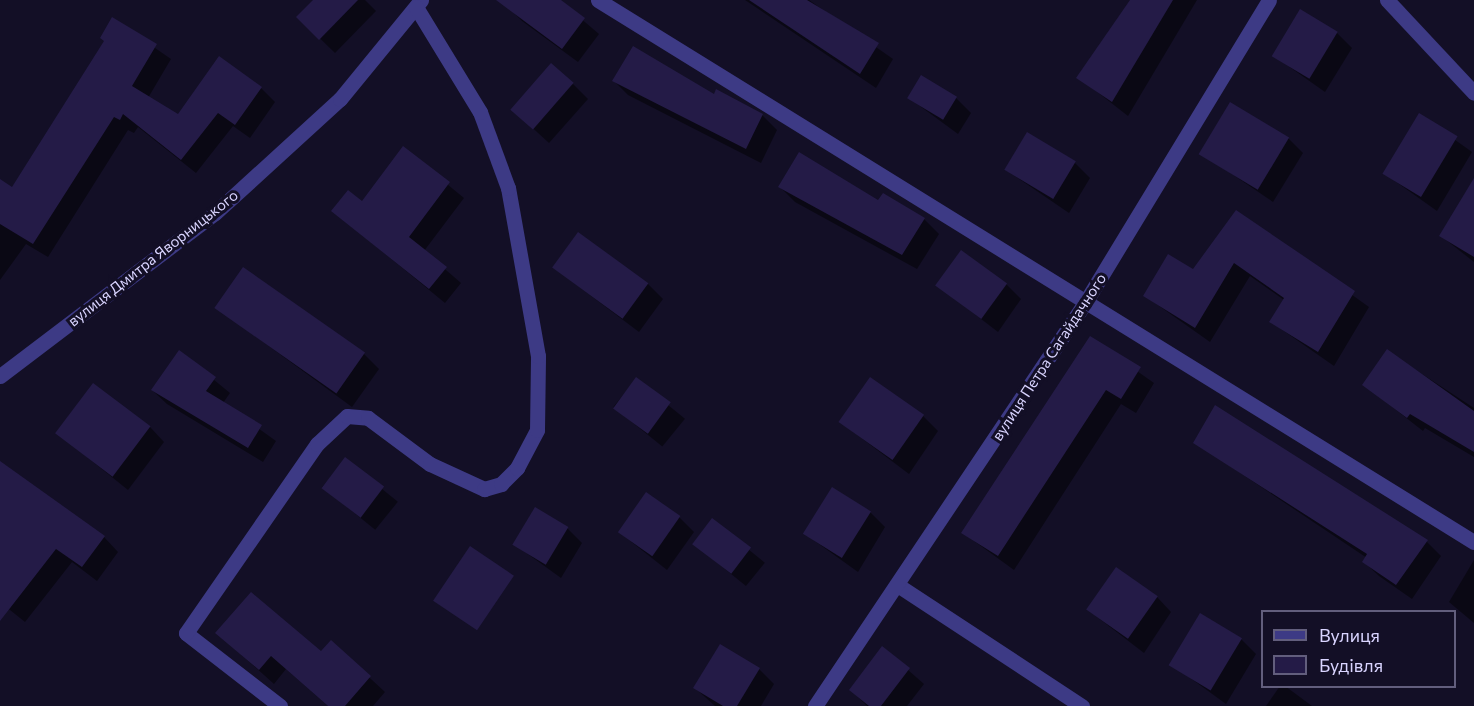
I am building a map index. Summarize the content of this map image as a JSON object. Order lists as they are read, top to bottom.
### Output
{
  "streets": {
    "street": ["вулиця Дмитра Яворницького", "вулиця Петра Сагайдачного"]
  },
  "legend": ["Вулиця", "Будівля"]
}
